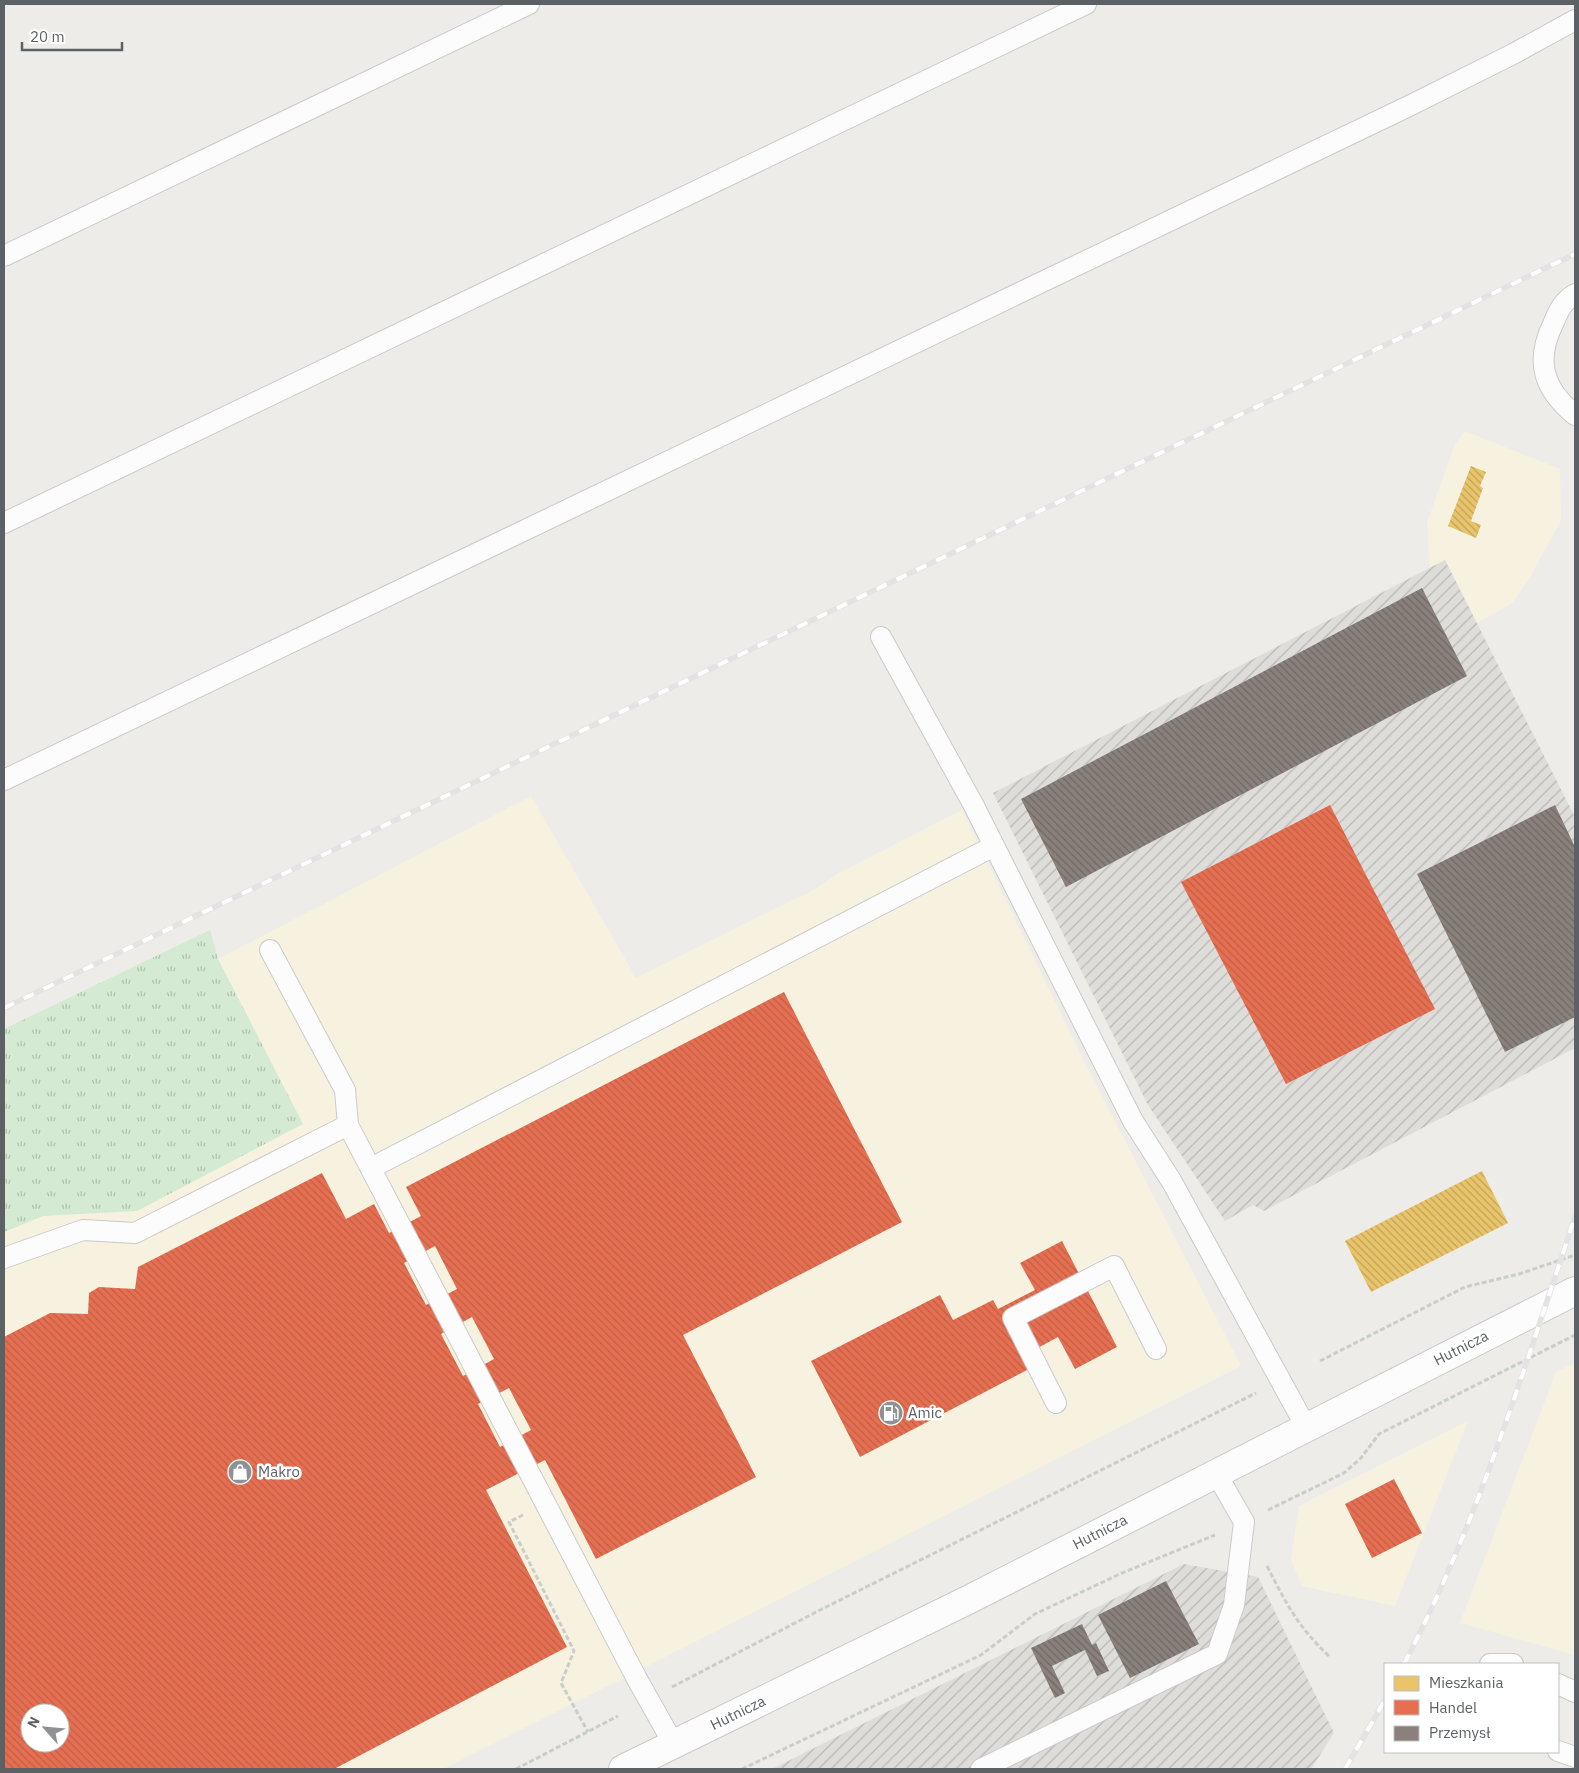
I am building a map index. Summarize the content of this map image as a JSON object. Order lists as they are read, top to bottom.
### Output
{
  "streets": {
    "main road": ["Hutnicza"]
  },
  "places": {
    "fuel station": ["Amic"],
    "shop": ["Makro"]
  },
  "legend": ["Mieszkania", "Handel", "Przemysł"],
  "scale_bar": "20 m",
  "north": "top left"
}
